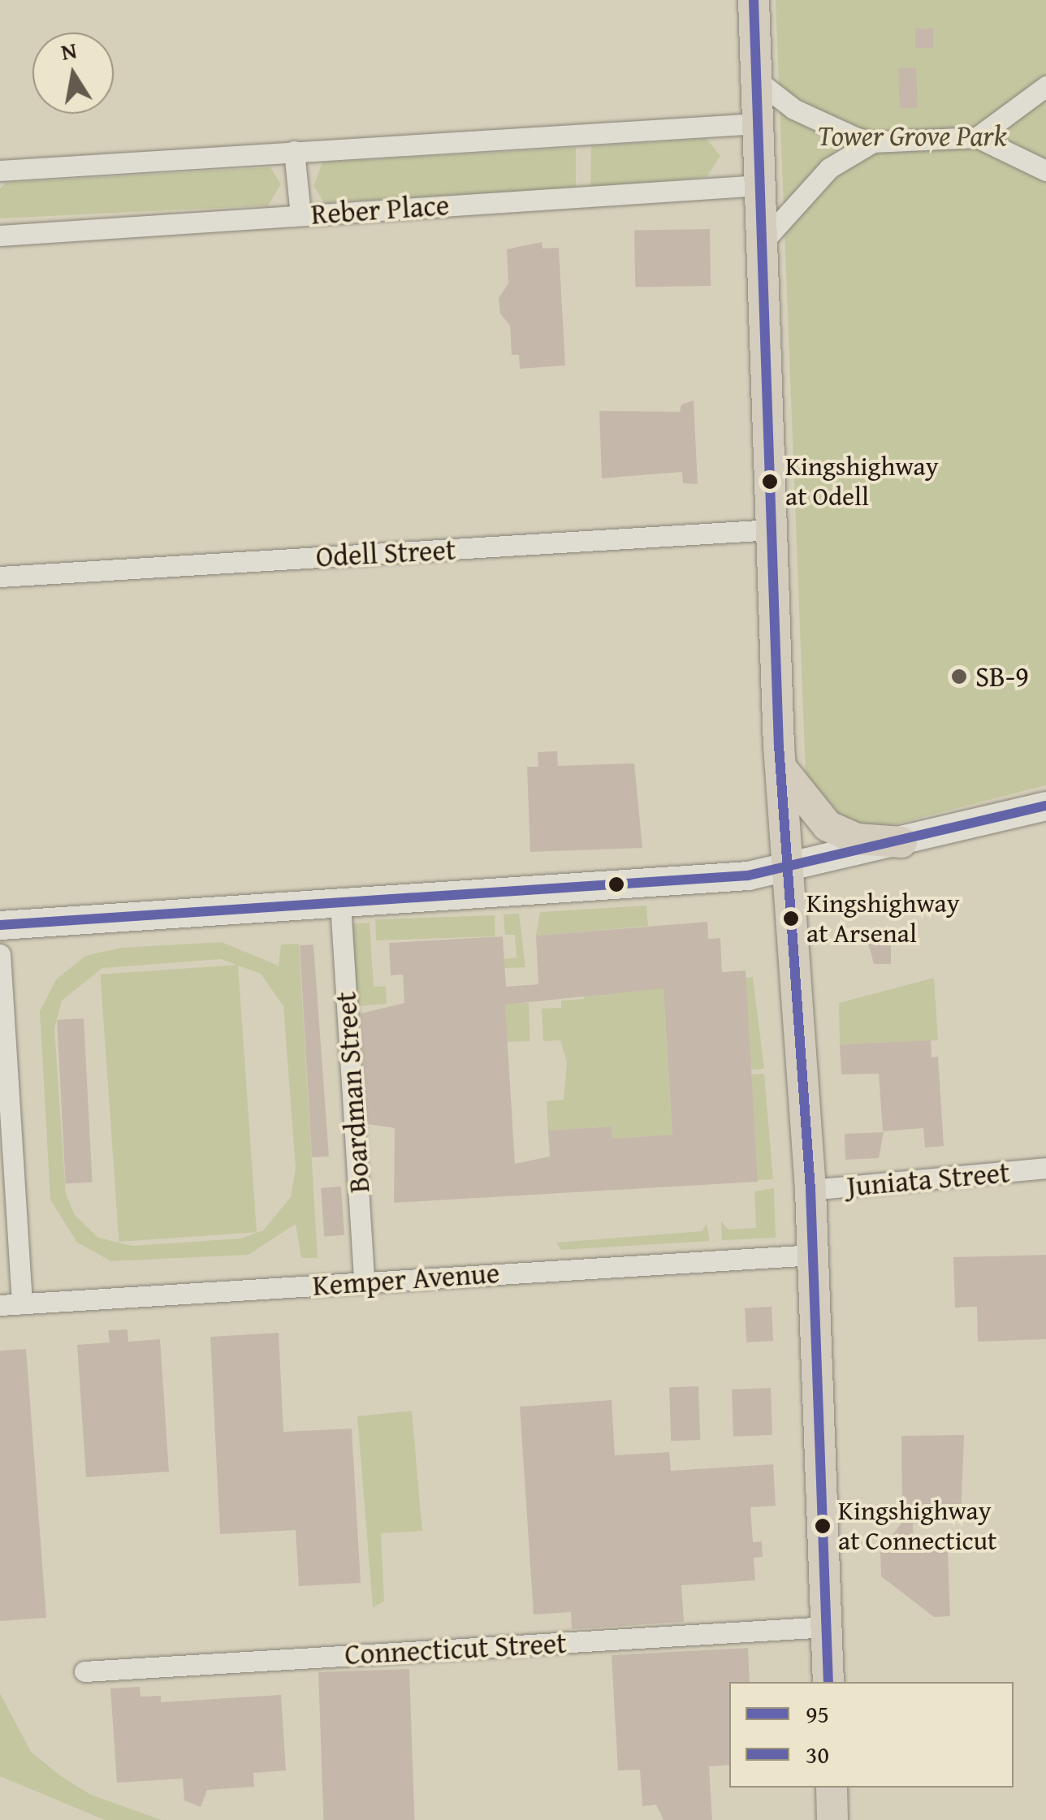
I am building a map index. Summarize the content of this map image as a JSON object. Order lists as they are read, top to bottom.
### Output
{
  "streets": {
    "street": [
      "Reber Place",
      "Odell Street",
      "Boardman Street",
      "Juniata Street",
      "Kemper Avenue",
      "Connecticut Street"
    ]
  },
  "crossings": [
    ["Boardman Street", "Kemper Avenue"]
  ],
  "parks": ["Tower Grove Park"],
  "places": [
    "Kingshighway at Odell",
    "SB-9",
    "Kingshighway at Arsenal",
    "Kingshighway at Connecticut"
  ],
  "lines": ["transit line 95", "transit line 30"],
  "legend": ["95", "30"],
  "north": "top"
}
